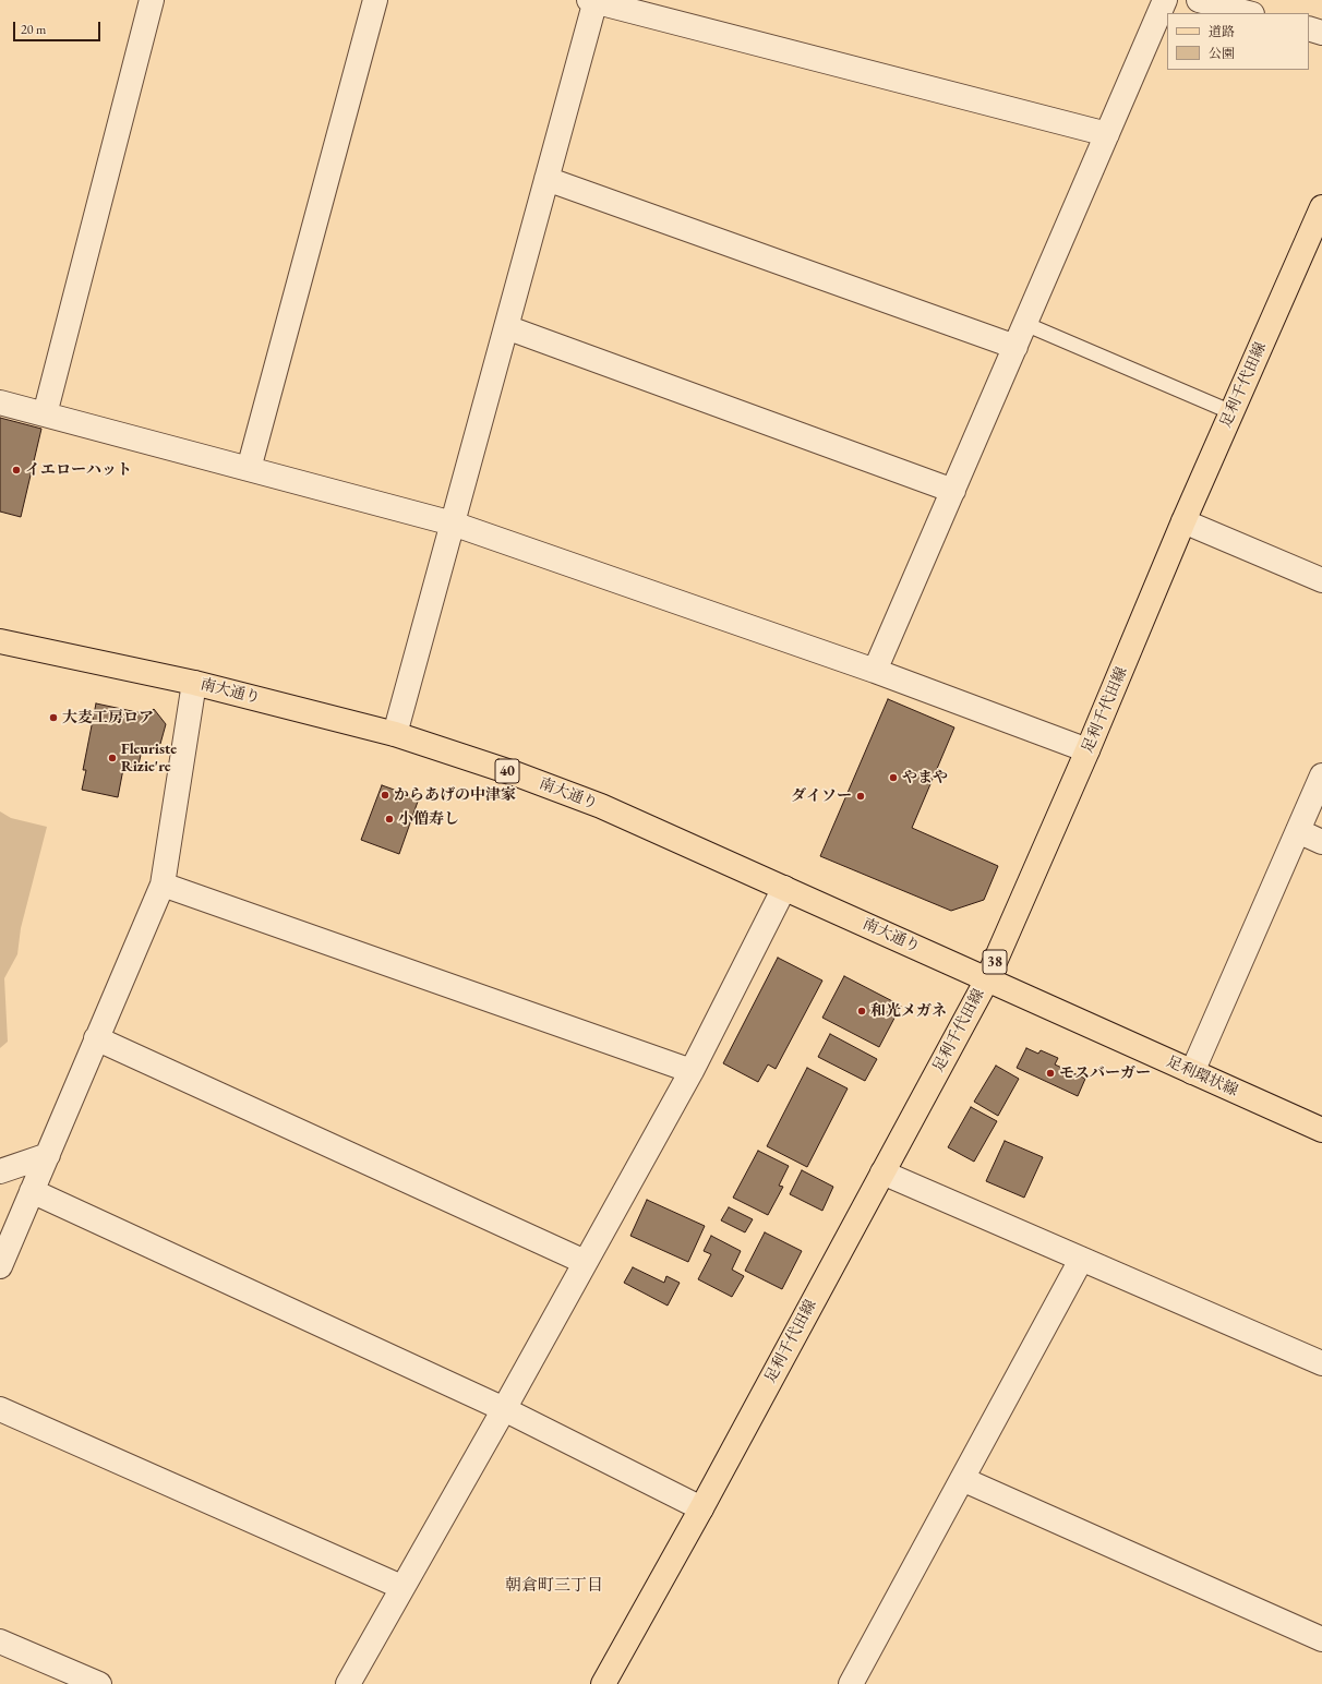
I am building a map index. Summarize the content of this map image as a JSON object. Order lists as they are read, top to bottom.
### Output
{
  "streets": {
    "main road": [
      "足利千代田線",
      "南大通り",
      "40",
      "38",
      "足利環状線"
    ]
  },
  "crossings": [
    ["足利千代田線", "南大通り"],
    ["足利千代田線", "足利環状線"],
    ["南大通り", "足利環状線"]
  ],
  "districts": ["朝倉町三丁目"],
  "places": [
    "イエローハット",
    "大麦工房ロア",
    "Fleuriste Rizie're",
    "やまや",
    "からあげの中津家",
    "ダイソー",
    "小僧寿し",
    "和光メガネ",
    "モスバーガー"
  ],
  "legend": ["道路", "公園"],
  "scale_bar": "20 m"
}
